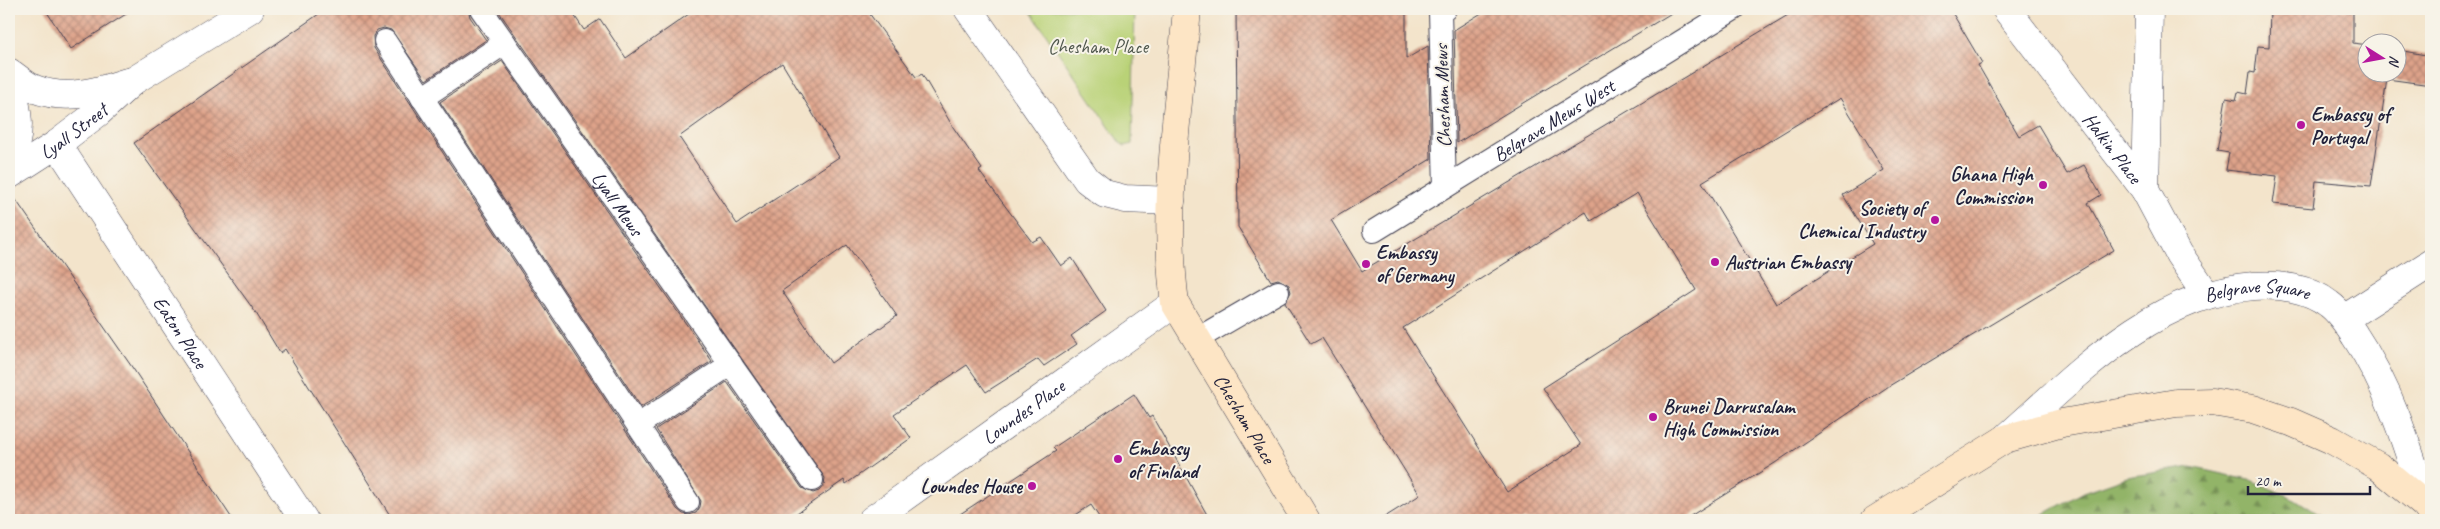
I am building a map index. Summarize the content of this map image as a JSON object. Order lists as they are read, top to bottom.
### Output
{
  "streets": {
    "main road": ["Belgrave Square", "Chesham Place"],
    "street": [
      "Lyall Street",
      "Halkin Place",
      "Eaton Place",
      "Lowndes Place"
    ],
    "lane": ["Chesham Mews", "Belgrave Mews West", "Lyall Mews"]
  },
  "crossings": [
    ["Chesham Mews", "Belgrave Mews West"],
    ["Lyall Street", "Eaton Place"],
    ["Halkin Place", "Belgrave Square"],
    ["Lowndes Place", "Chesham Place"]
  ],
  "parks": ["Chesham Place"],
  "places": [
    "Embassy of Portugal",
    "Ghana High Commission",
    "Society of Chemical Industry",
    "Austrian Embassy",
    "Embassy of Germany",
    "Brunei Darrusalam High Commission",
    "Embassy of Finland",
    "Lowndes House"
  ],
  "scale_bar": "20 m",
  "north": "right"
}
